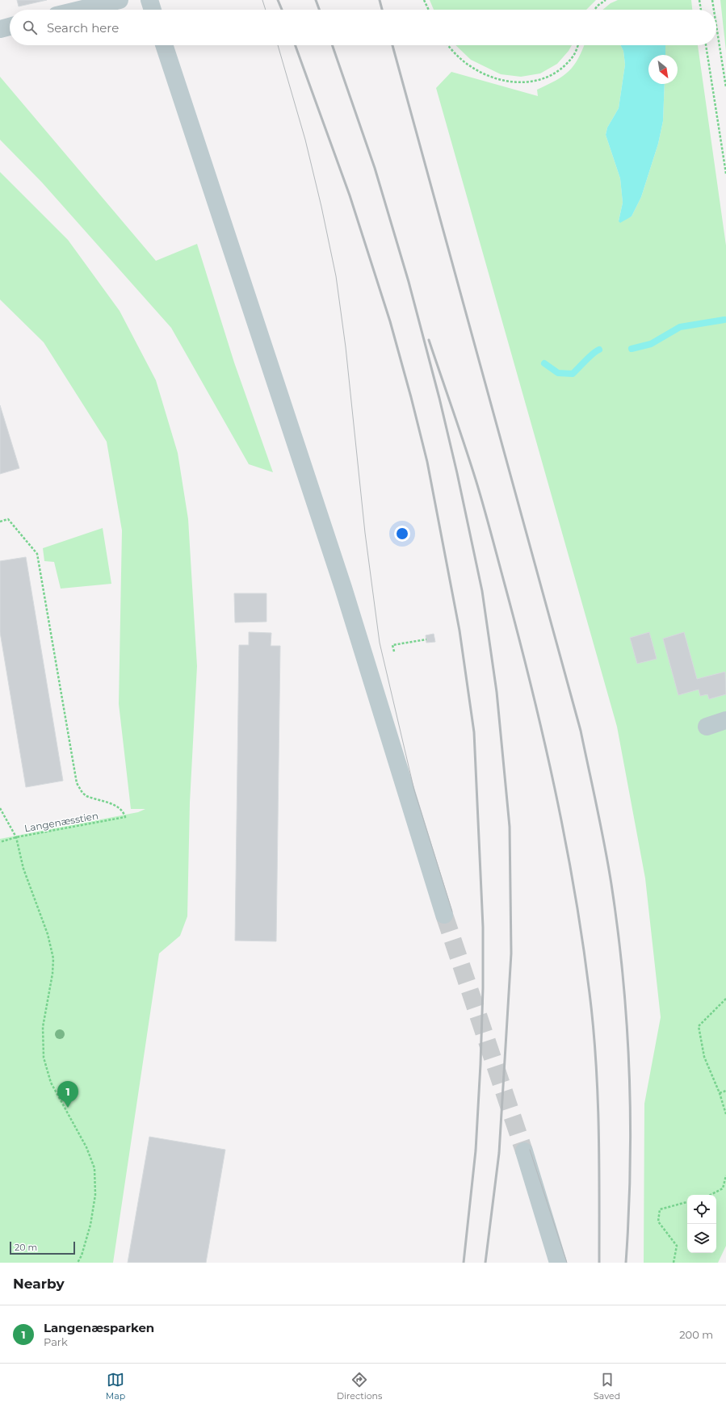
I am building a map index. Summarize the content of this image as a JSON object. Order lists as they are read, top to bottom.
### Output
{
  "streets": {
    "path": ["Langenæsstien"]
  },
  "scale_bar": "20 m",
  "north": "bottom right",
  "page": {
    "search": "Search here",
    "pins": "1",
    "scale": "20 m",
    "heading": "Nearby",
    "list": [
      {
        "mark": "1",
        "name": "Langenæsparken",
        "note": "Park",
        "value": "200 m"
      }
    ],
    "nav": ["Map", "Directions", "Saved"]
  }
}
